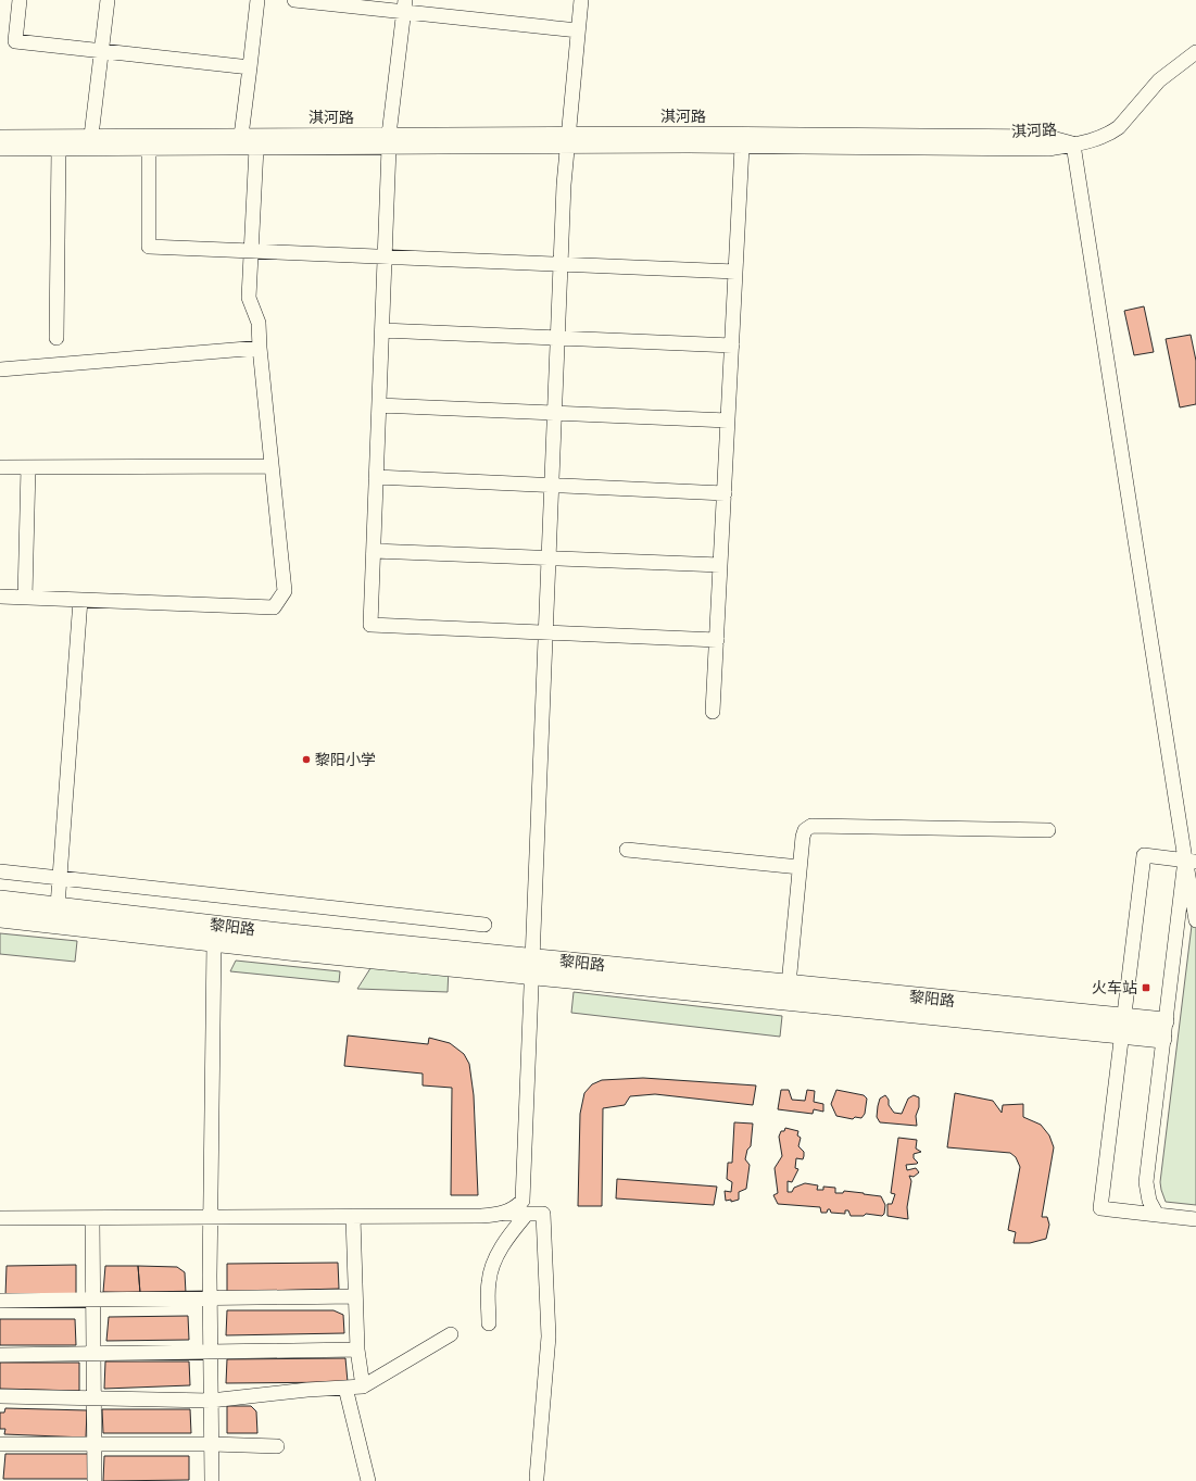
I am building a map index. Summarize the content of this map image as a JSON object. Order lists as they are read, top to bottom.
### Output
{
  "streets": {
    "main road": ["黎阳路"],
    "street": ["淇河路"]
  },
  "places": {
    "other": ["黎阳小学"],
    "transit": ["火车站"]
  }
}
